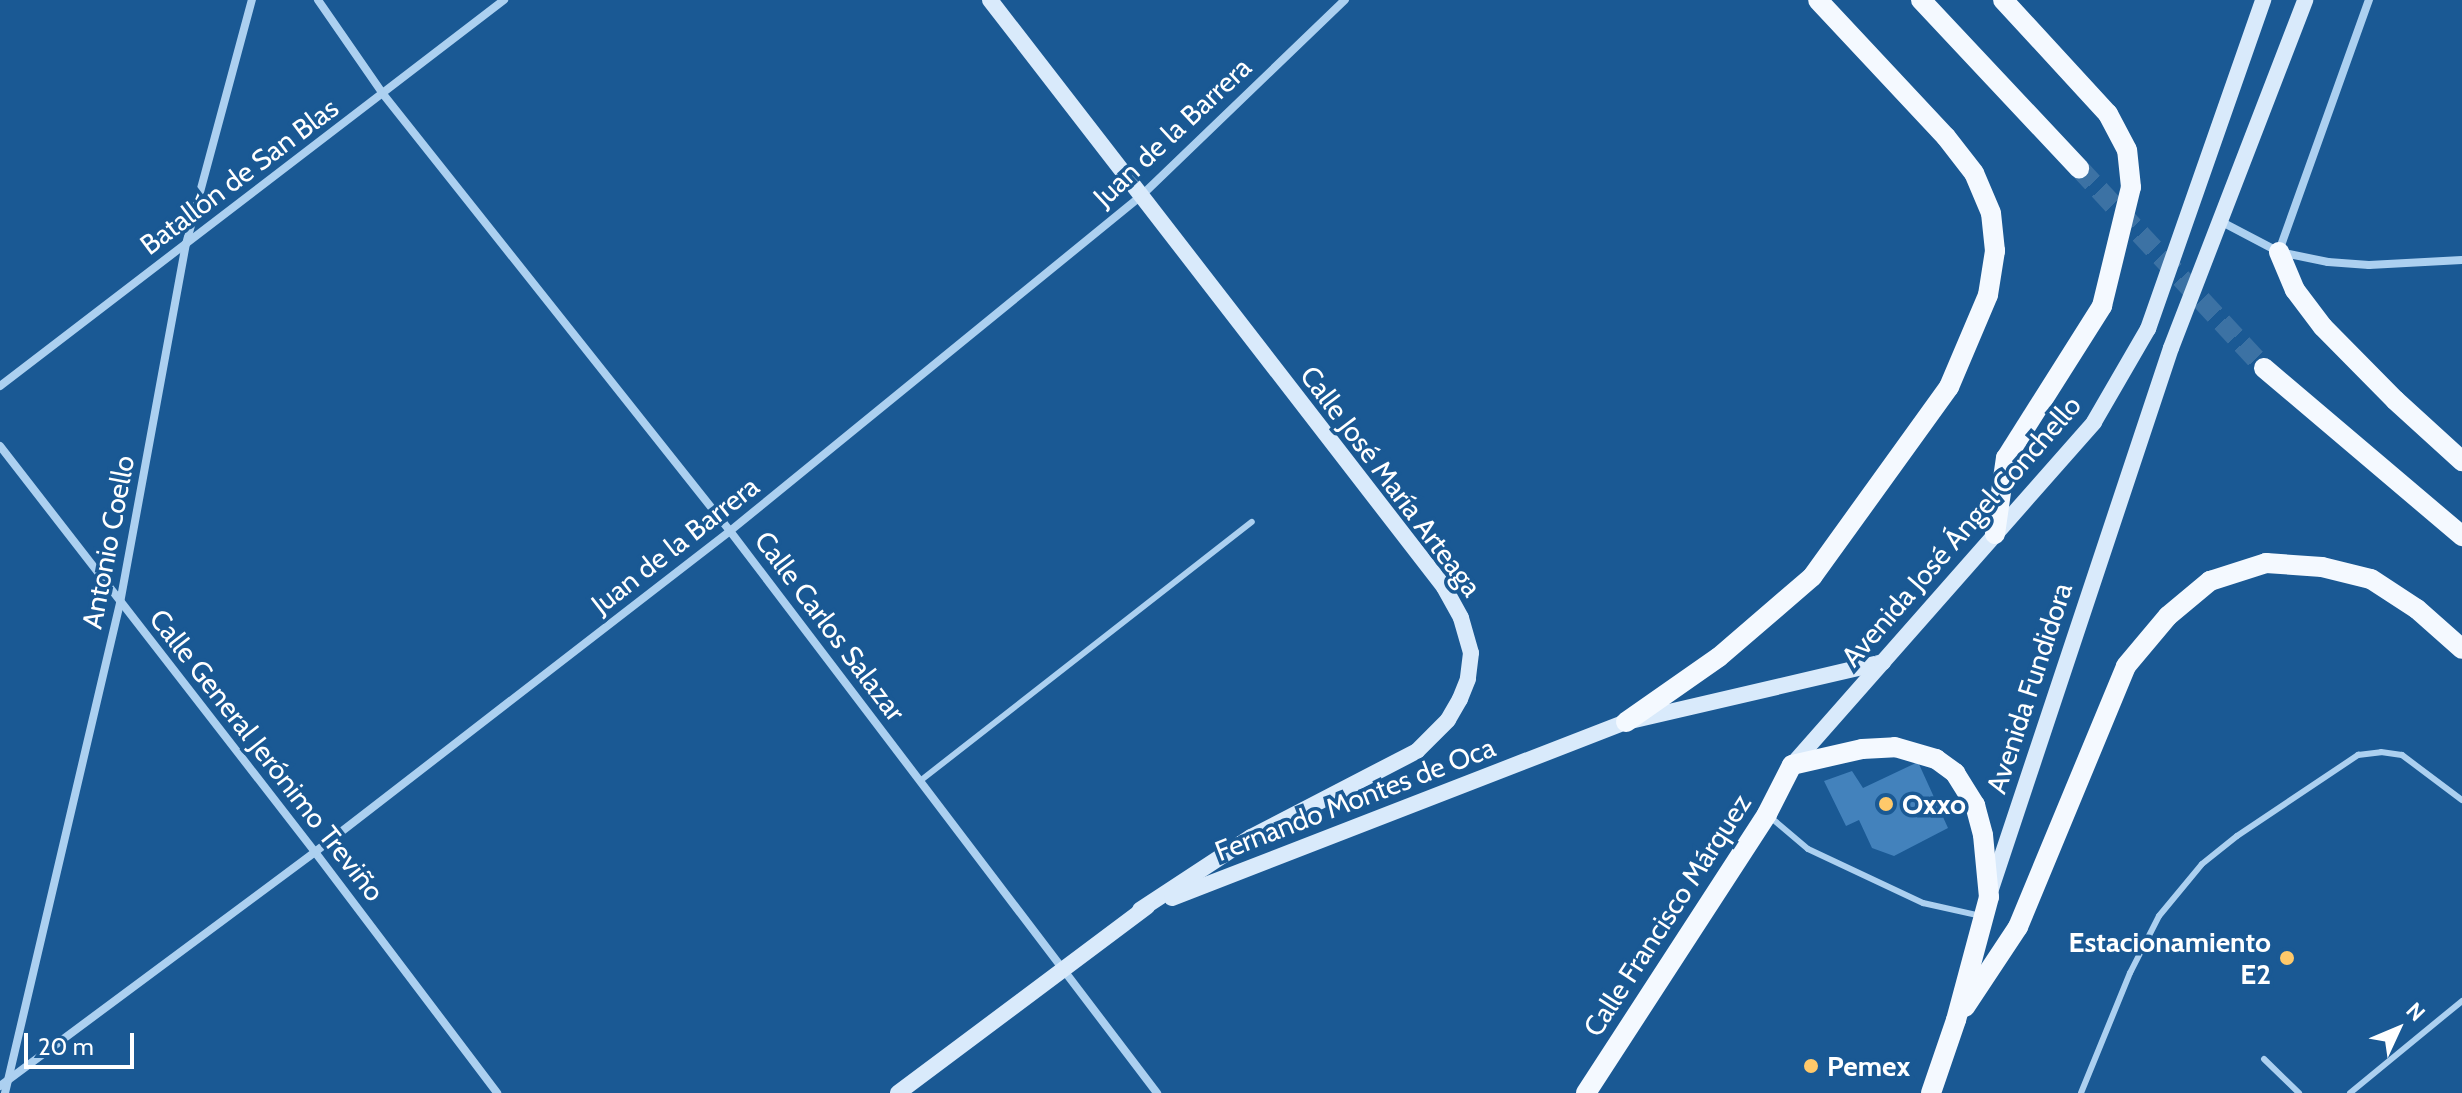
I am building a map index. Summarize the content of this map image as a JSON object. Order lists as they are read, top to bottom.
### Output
{
  "streets": {
    "main road": ["Avenida Fundidora", "Calle Francisco Márquez"],
    "street": [
      "Juan de la Barrera",
      "Batallón de San Blas",
      "Calle José María Arteaga",
      "Avenida José Ángel Conchello",
      "Antonio Coello",
      "Calle Carlos Salazar",
      "Calle General Jerónimo Treviño",
      "Fernando Montes de Oca"
    ]
  },
  "crossings": [
    ["Juan de la Barrera", "Calle José María Arteaga"],
    ["Juan de la Barrera", "Antonio Coello"],
    ["Juan de la Barrera", "Calle Carlos Salazar"],
    ["Juan de la Barrera", "Calle General Jerónimo Treviño"],
    ["Batallón de San Blas", "Antonio Coello"],
    ["Batallón de San Blas", "Calle Carlos Salazar"],
    ["Calle José María Arteaga", "Fernando Montes de Oca"],
    ["Avenida José Ángel Conchello", "Fernando Montes de Oca"],
    ["Avenida José Ángel Conchello", "Calle Francisco Márquez"],
    ["Antonio Coello", "Calle General Jerónimo Treviño"],
    ["Calle Carlos Salazar", "Fernando Montes de Oca"]
  ],
  "places": ["Oxxo", "Estacionamiento E2", "Pemex"],
  "scale_bar": "20 m",
  "north": "top right"
}
